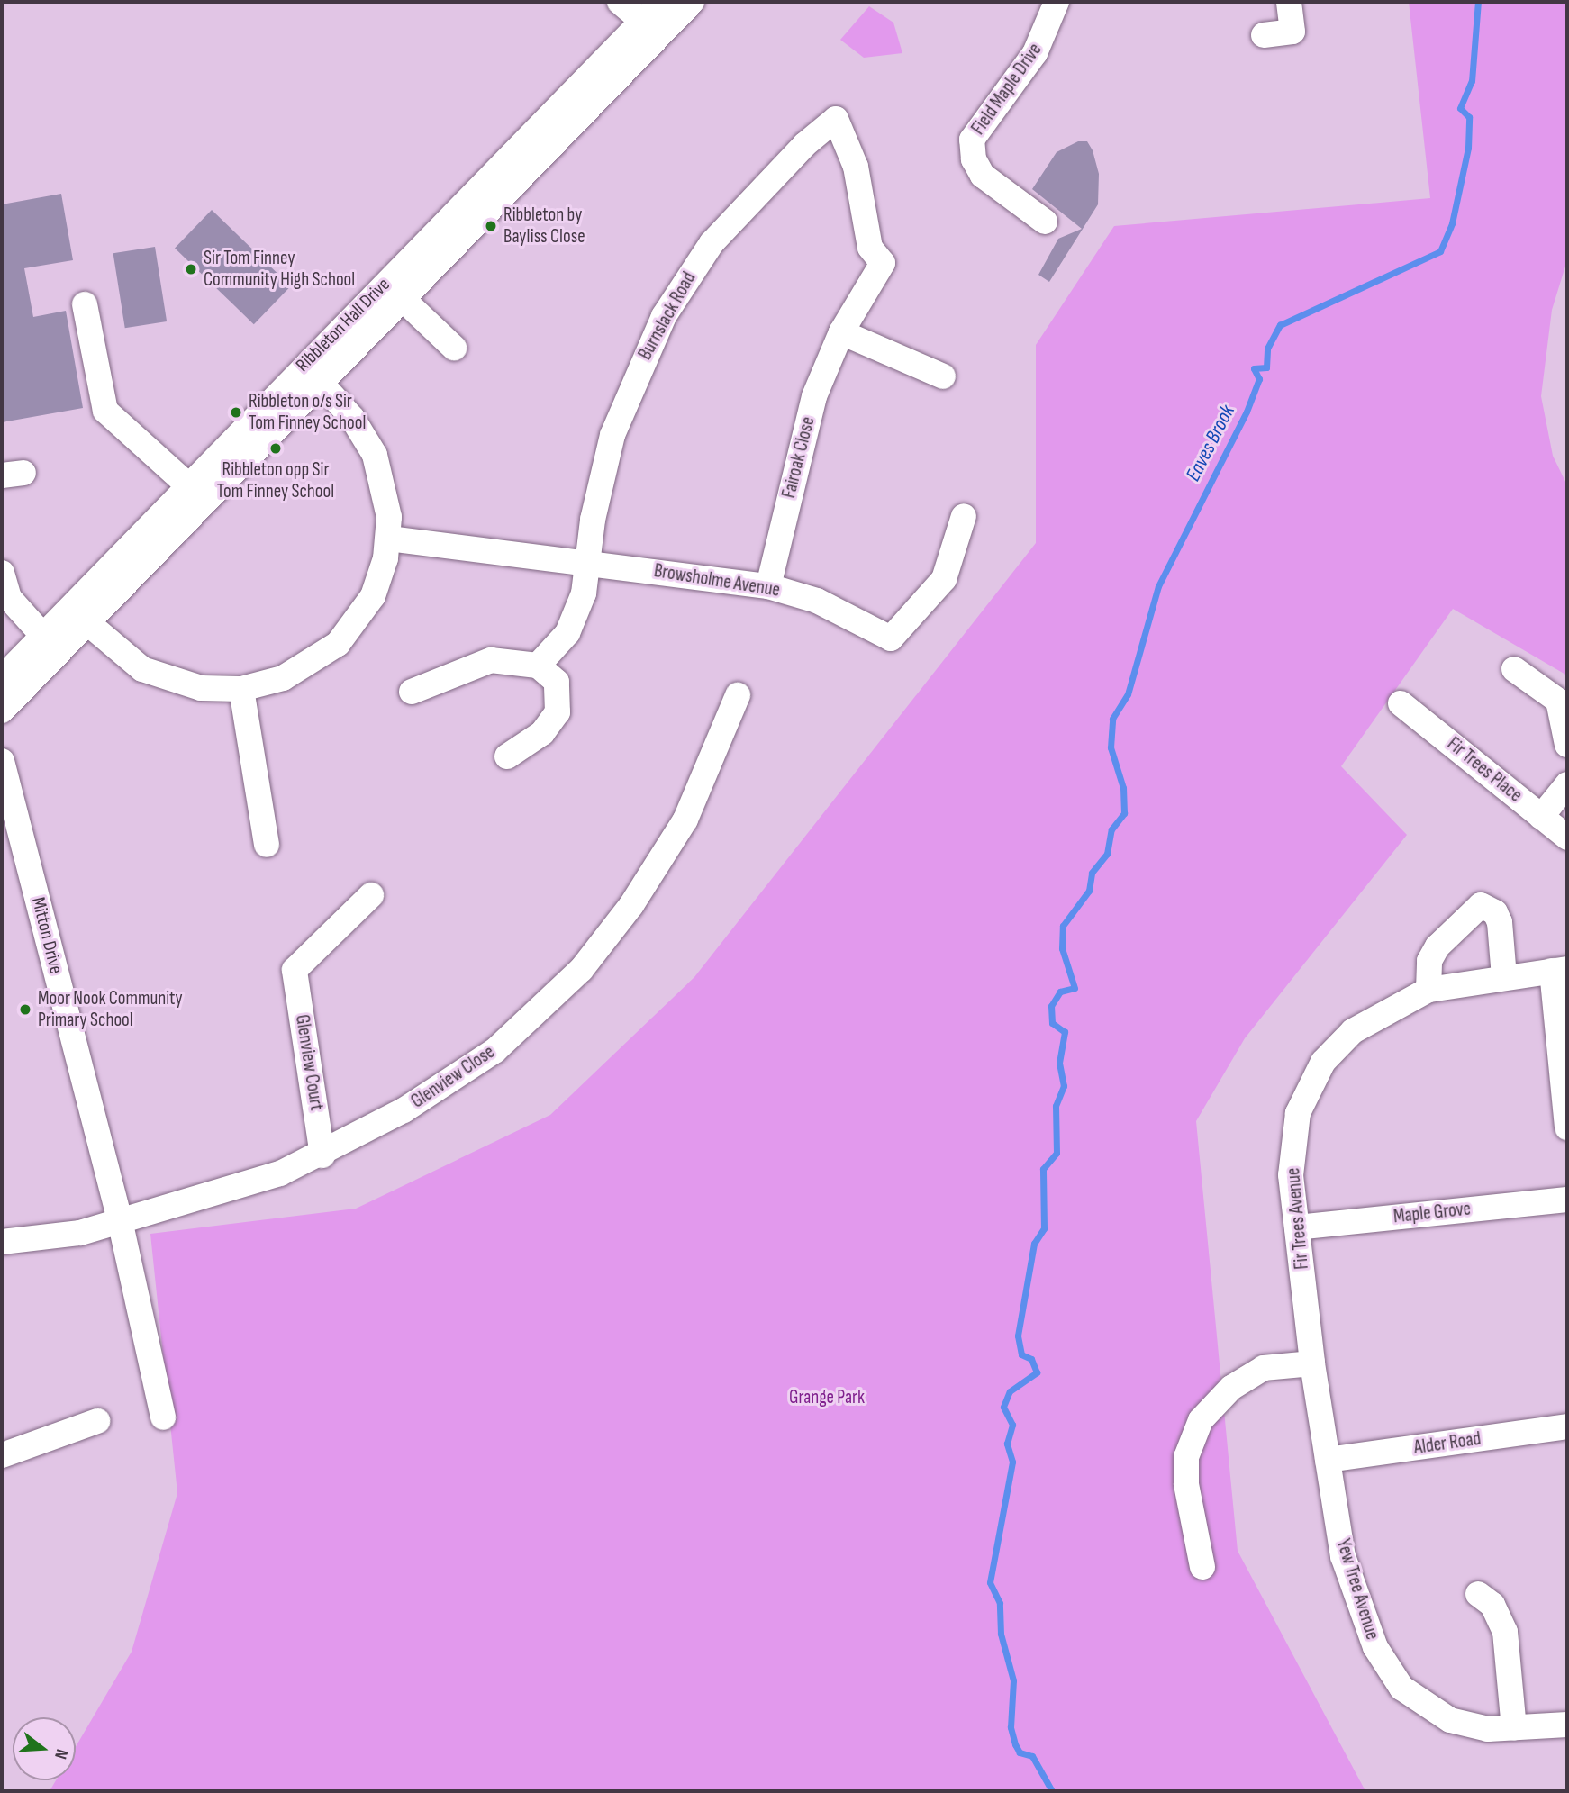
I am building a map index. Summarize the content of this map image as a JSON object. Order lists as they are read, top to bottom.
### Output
{
  "streets": {
    "street": [
      "Field Maple Drive",
      "Burnslack Road",
      "Ribbleton Hall Drive",
      "Fairoak Close",
      "Browsholme Avenue",
      "Fir Trees Place",
      "Mitton Drive",
      "Glenview Court",
      "Glenview Close",
      "Maple Grove",
      "Fir Trees Avenue",
      "Alder Road",
      "Yew Tree Avenue"
    ]
  },
  "crossings": [
    ["Burnslack Road", "Fairoak Close"],
    ["Burnslack Road", "Browsholme Avenue"],
    ["Fairoak Close", "Browsholme Avenue"],
    ["Mitton Drive", "Glenview Close"],
    ["Glenview Court", "Glenview Close"],
    ["Maple Grove", "Fir Trees Avenue"],
    ["Fir Trees Avenue", "Alder Road"],
    ["Fir Trees Avenue", "Yew Tree Avenue"],
    ["Alder Road", "Yew Tree Avenue"]
  ],
  "water": ["Eaves Brook"],
  "parks": ["Grange Park"],
  "places": [
    "Ribbleton by Bayliss Close",
    "Sir Tom Finney Community High School",
    "Ribbleton o/s Sir Tom Finney School",
    "Ribbleton opp Sir Tom Finney School",
    "Moor Nook Community Primary School"
  ],
  "north": "right"
}
